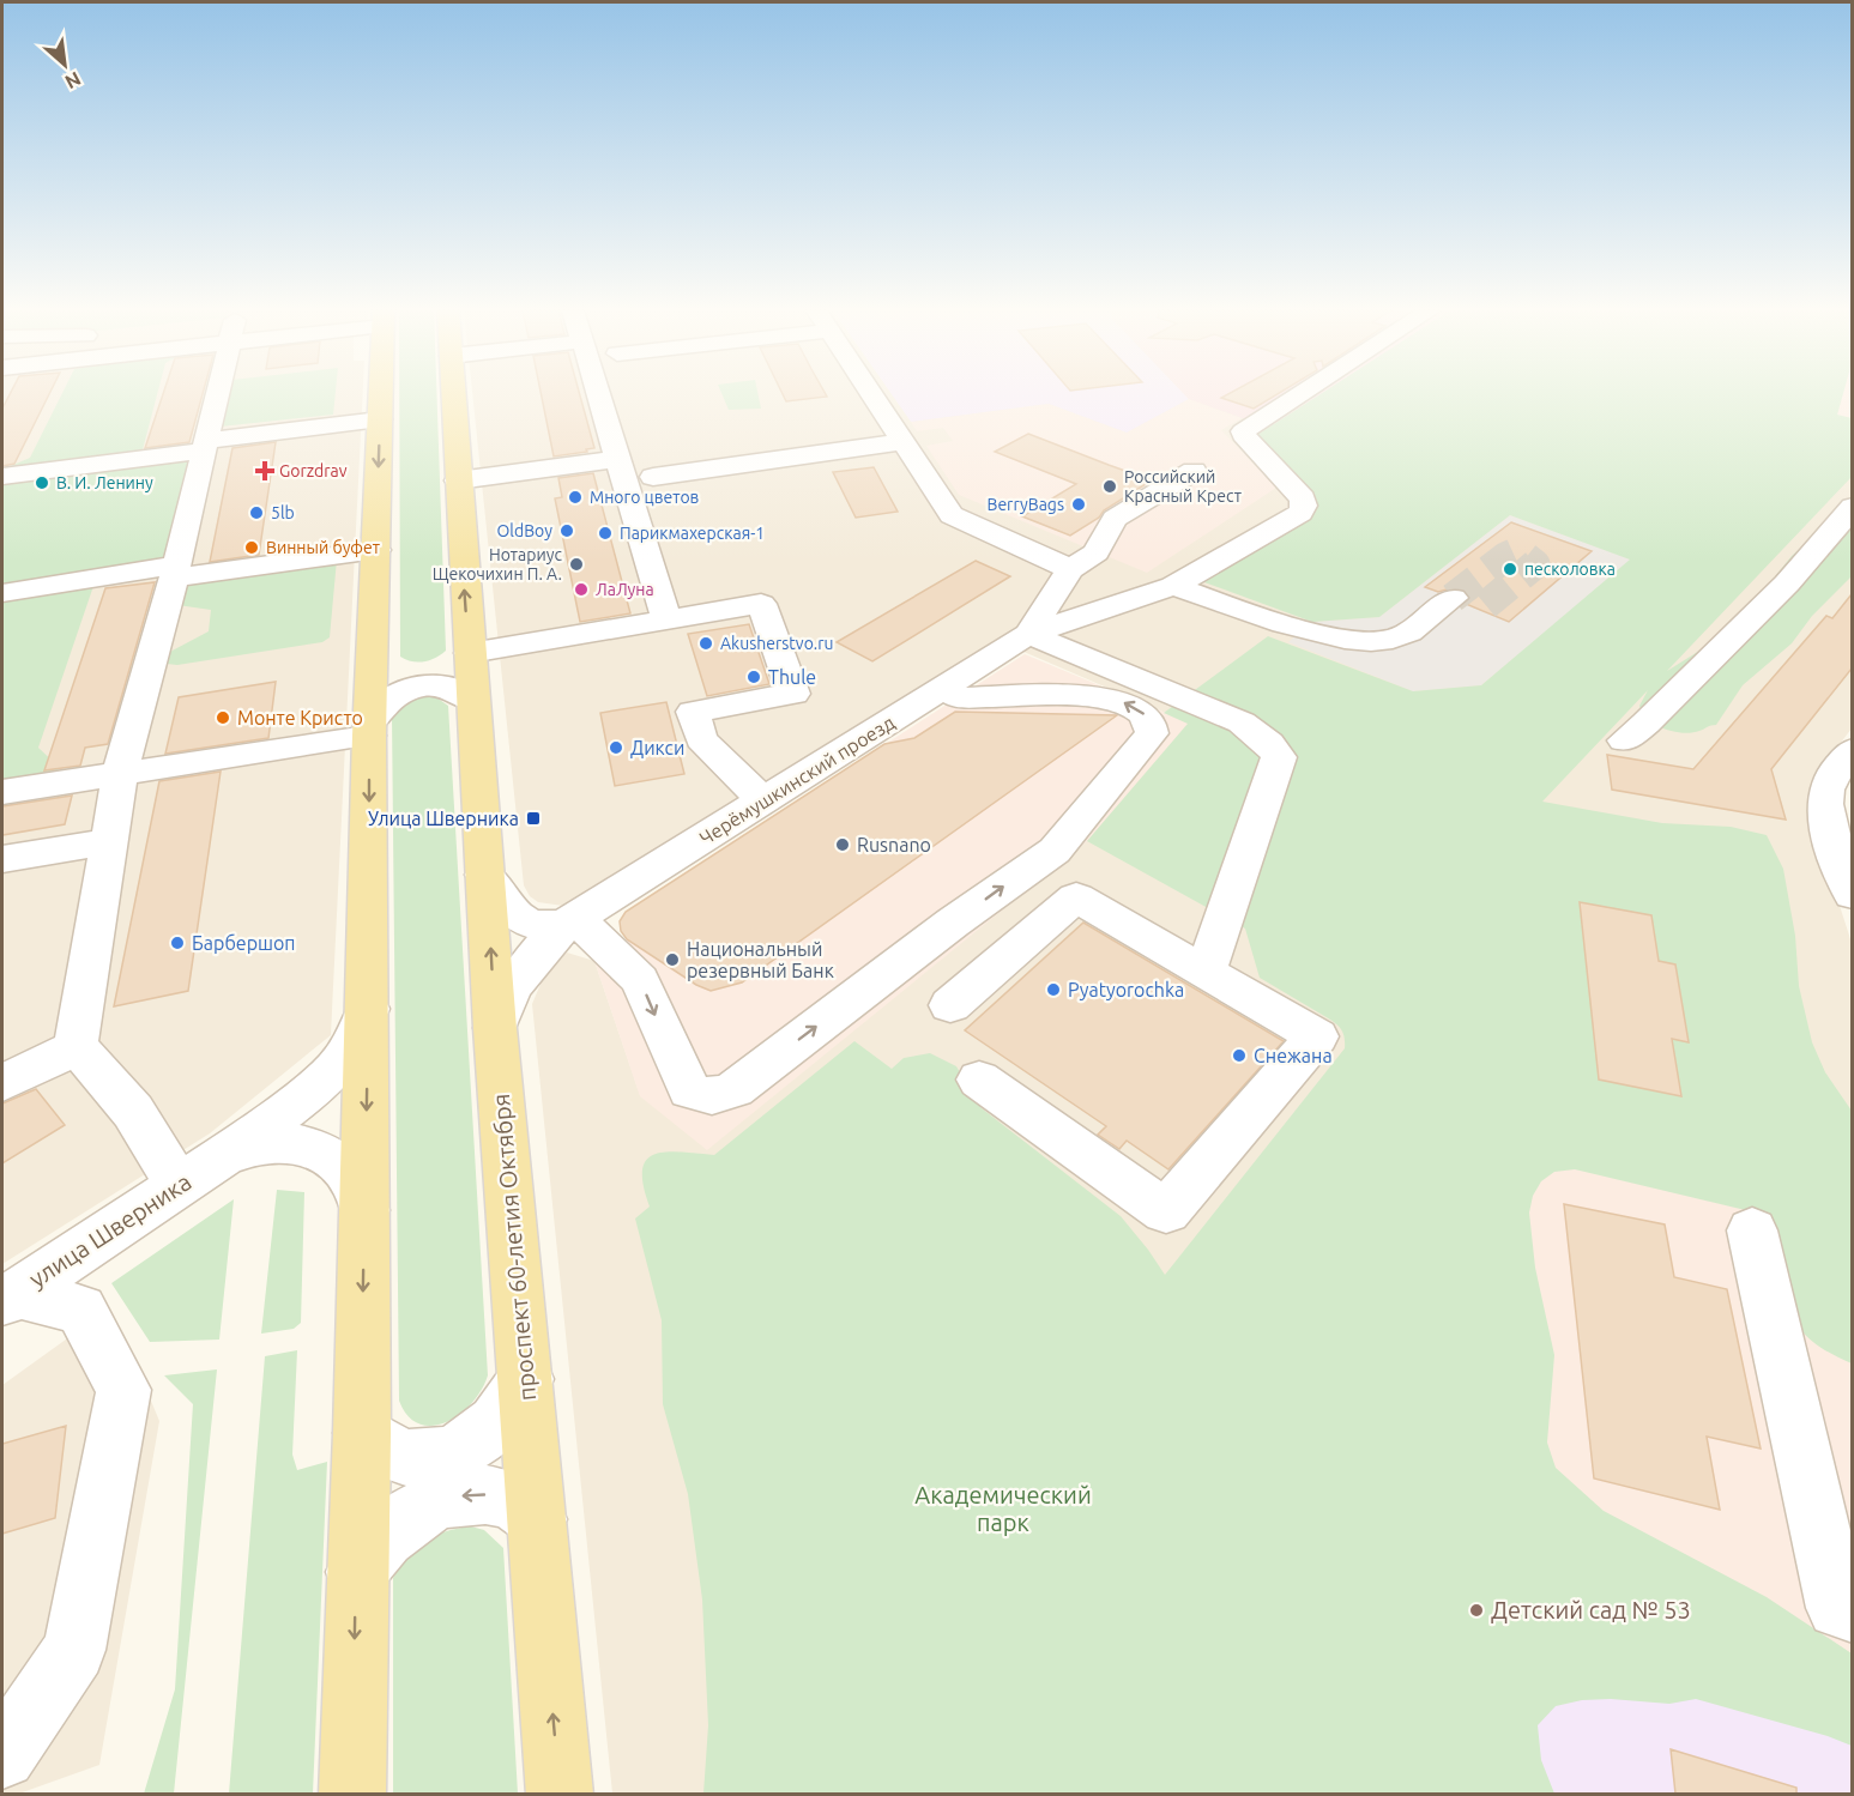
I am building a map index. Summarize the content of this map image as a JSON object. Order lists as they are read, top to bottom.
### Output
{
  "streets": {
    "main road": ["проспект 60-летия Октября"],
    "street": ["Черёмушкинский проезд", "улица Шверника"]
  },
  "crossings": [
    ["Черёмушкинский проезд", "проспект 60-летия Октября"]
  ],
  "parks": ["Академический парк"],
  "places": {
    "health": ["Gorzdrav"],
    "other": [
      "В. И. Ленину",
      "Российский Красный Крест",
      "Много цветов",
      "BerryBags",
      "5lb",
      "OldBoy",
      "Парикмахерская-1",
      "Винный буфет",
      "Нотариус Щекочихин П. А.",
      "песколовка",
      "ЛаЛуна",
      "Akusherstvo.ru",
      "Thule",
      "Монте Кристо",
      "Дикси",
      "Rusnano",
      "Барбершоп",
      "Национальный резервный Банк",
      "Pyatyorochka",
      "Снежана",
      "Детский сад № 53"
    ],
    "transit": ["Улица Шверника"]
  },
  "north": "bottom right"
}
